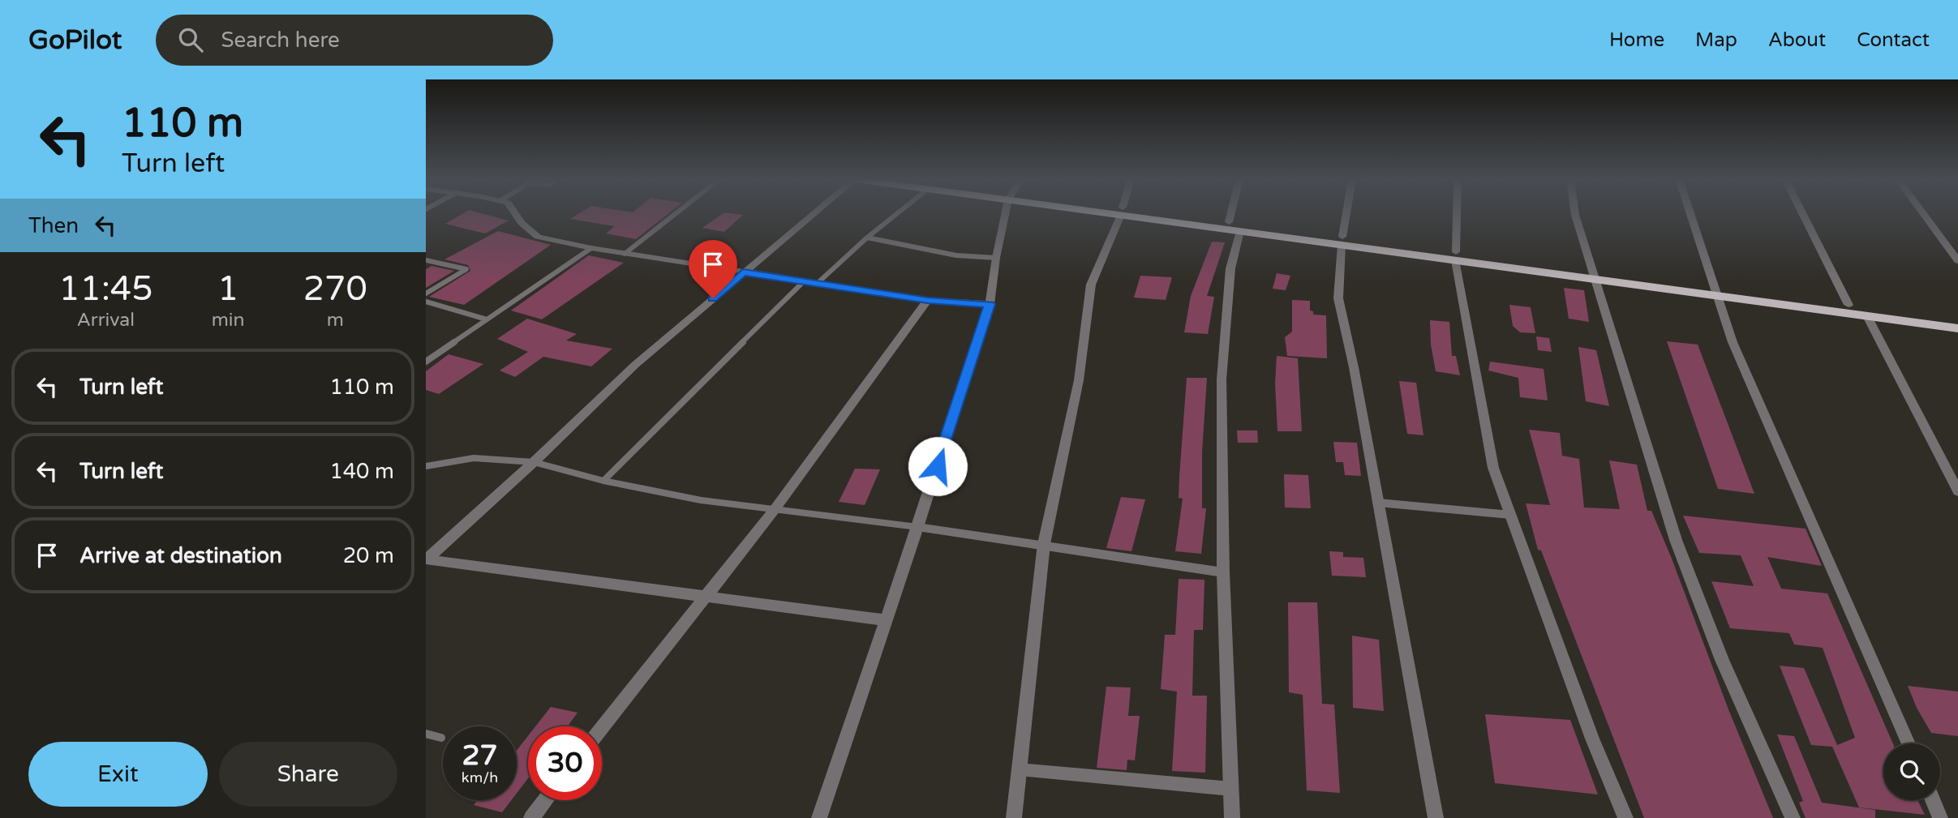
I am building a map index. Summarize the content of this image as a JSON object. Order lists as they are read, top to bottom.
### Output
{
  "page": {
    "header": "GoPilot",
    "search": "Search here",
    "nav": [
      "Home",
      "Map",
      "About",
      "Contact"
    ],
    "turn": ["110 m", "Turn left"],
    "then": "Then",
    "eta": [
      "11:45",
      "Arrival",
      "1",
      "min",
      "270",
      "m"
    ],
    "list": [
      {
        "name": "Turn left",
        "value": "110 m"
      },
      {
        "name": "Turn left",
        "value": "140 m"
      },
      {
        "name": "Arrive at destination",
        "value": "20 m"
      }
    ],
    "speed": "27 km/h",
    "limit": "30",
    "buttons": ["Exit", "Share"]
  }
}
